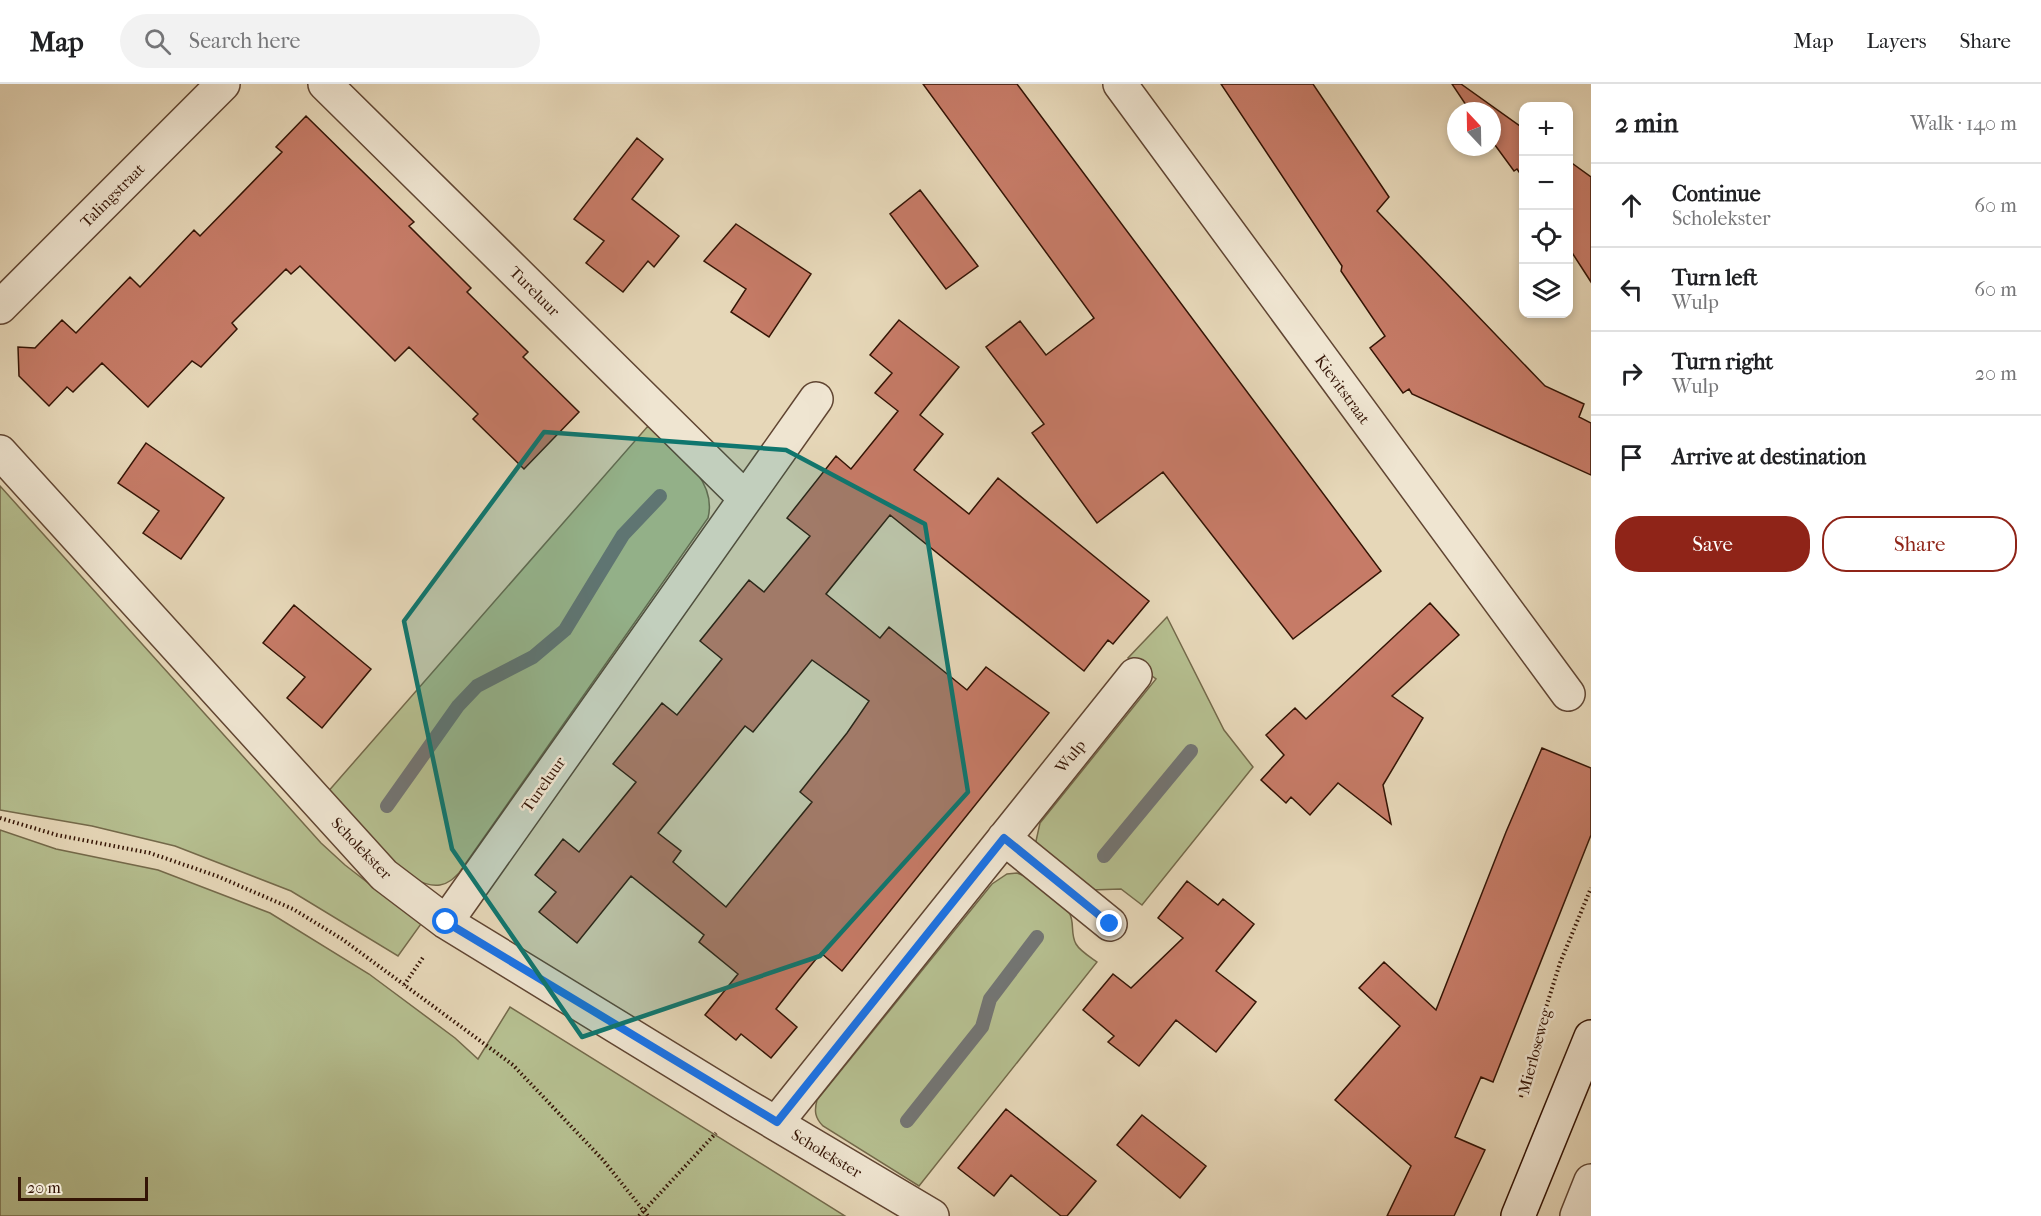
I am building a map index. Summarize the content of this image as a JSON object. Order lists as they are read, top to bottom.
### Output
{
  "streets": {
    "street": [
      "Talingstraat",
      "Tureluur",
      "Kievitstraat",
      "Wulp",
      "Scholekster"
    ],
    "path": ["Mierloseweg"]
  },
  "crossings": [
    ["Tureluur", "Scholekster"],
    ["Wulp", "Scholekster"]
  ],
  "scale_bar": "20 m",
  "north": "top",
  "page": {
    "header": "Map",
    "search": "Search here",
    "nav": ["Map", "Layers", "Share"],
    "heading": ["2 min", "Walk · 140 m"],
    "map_buttons": ["+", "−"],
    "list": [
      ["Continue", "Scholekster", "60 m"],
      ["Turn left", "Wulp", "60 m"],
      ["Turn right", "Wulp", "20 m"],
      "Arrive at destination"
    ],
    "buttons": ["Save", "Share"],
    "scale": "20 m"
  }
}
